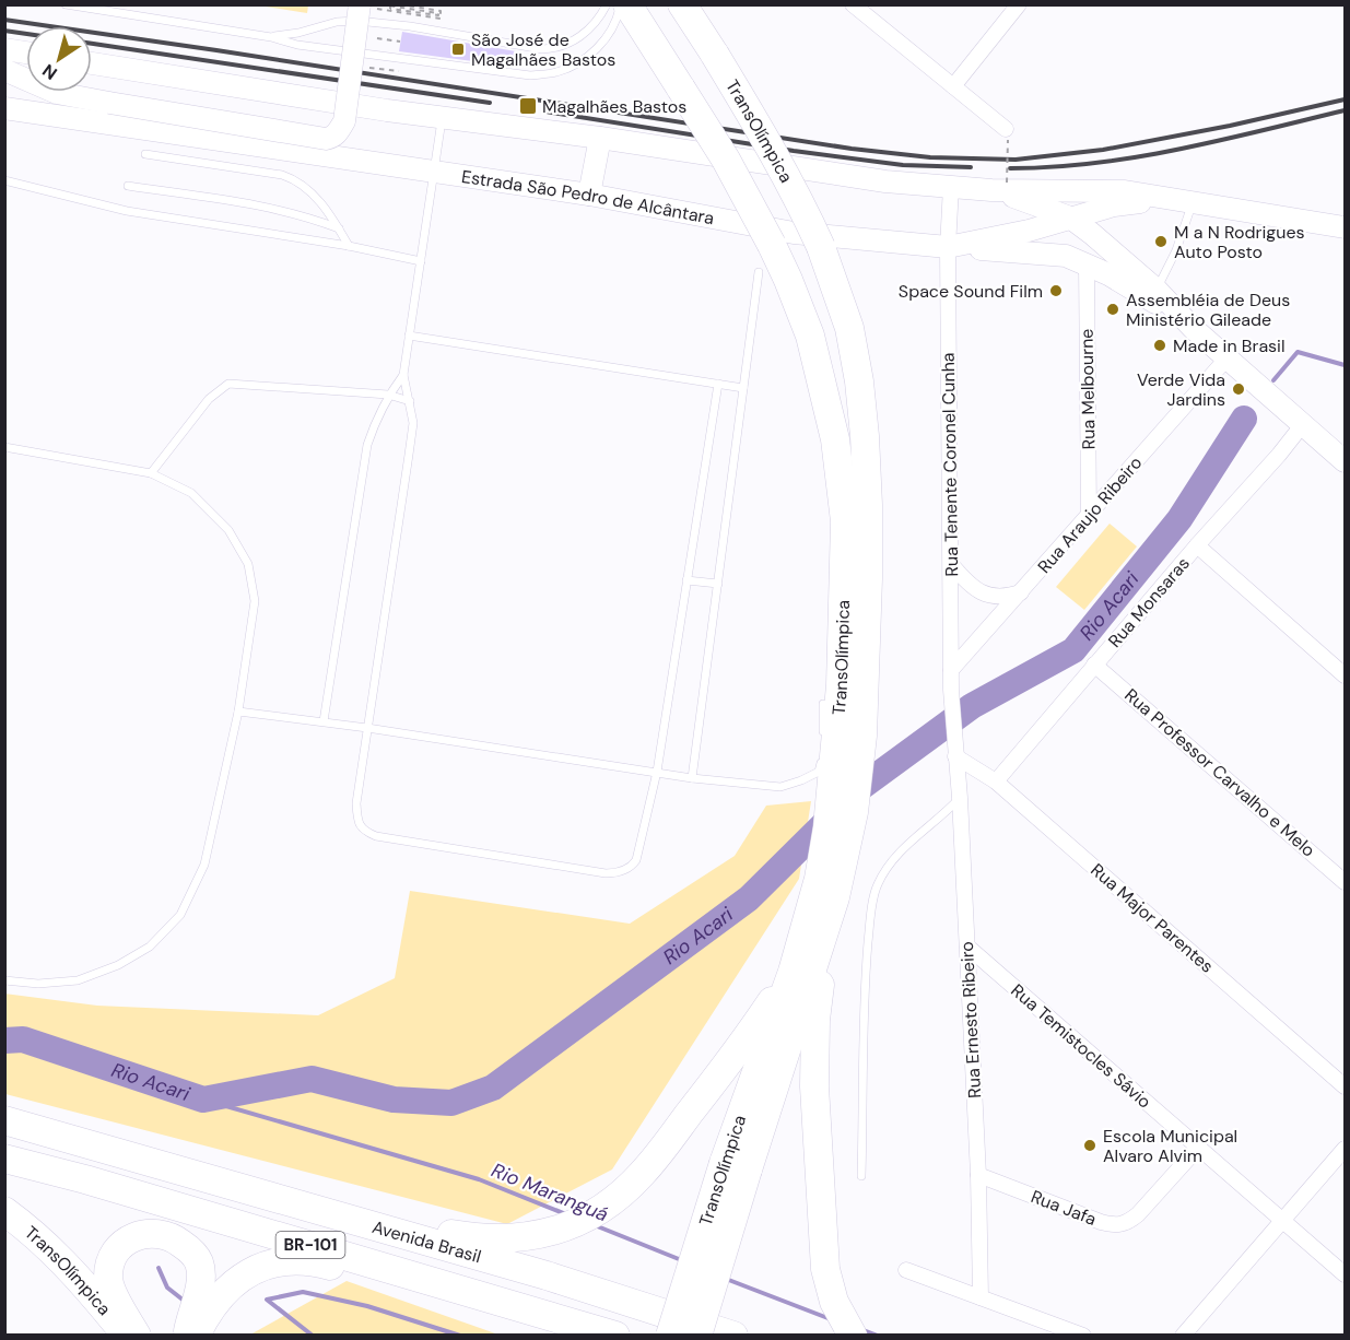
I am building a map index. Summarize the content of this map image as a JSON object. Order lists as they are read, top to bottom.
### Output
{
  "streets": {
    "highway": ["TransOlímpica", "Avenida Brasil", "BR-101"],
    "street": [
      "Estrada São Pedro de Alcântara",
      "Rua Melbourne",
      "Rua Tenente Coronel Cunha",
      "Rua Araujo Ribeiro",
      "Rua Monsaras",
      "Rua Professor Carvalho e Melo",
      "Rua Major Parentes",
      "Rua Ernesto Ribeiro",
      "Rua Temistocles Sávio",
      "Rua Jafa"
    ]
  },
  "crossings": [
    ["Estrada São Pedro de Alcântara", "Rua Tenente Coronel Cunha"],
    ["Rua Melbourne", "Rua Araujo Ribeiro"],
    ["Rua Tenente Coronel Cunha", "Rua Araujo Ribeiro"],
    ["Rua Tenente Coronel Cunha", "Rua Major Parentes"],
    ["Rua Tenente Coronel Cunha", "Rua Ernesto Ribeiro"],
    ["Rua Monsaras", "Rua Professor Carvalho e Melo"],
    ["Rua Monsaras", "Rua Major Parentes"],
    ["Rua Major Parentes", "Rua Ernesto Ribeiro"],
    ["Rua Ernesto Ribeiro", "Rua Temistocles Sávio"],
    ["Rua Ernesto Ribeiro", "Rua Jafa"],
    ["Rua Temistocles Sávio", "Rua Jafa"]
  ],
  "water": ["Rio Acari", "Rio Maranguá"],
  "places": {
    "transit": ["São José de Magalhães Bastos", "Magalhães Bastos"],
    "other": [
      "M a N Rodrigues Auto Posto",
      "Space Sound Film",
      "Assembléia de Deus Ministério Gileade",
      "Made in Brasil",
      "Verde Vida Jardins",
      "Escola Municipal Alvaro Alvim"
    ]
  },
  "north": "bottom left"
}
